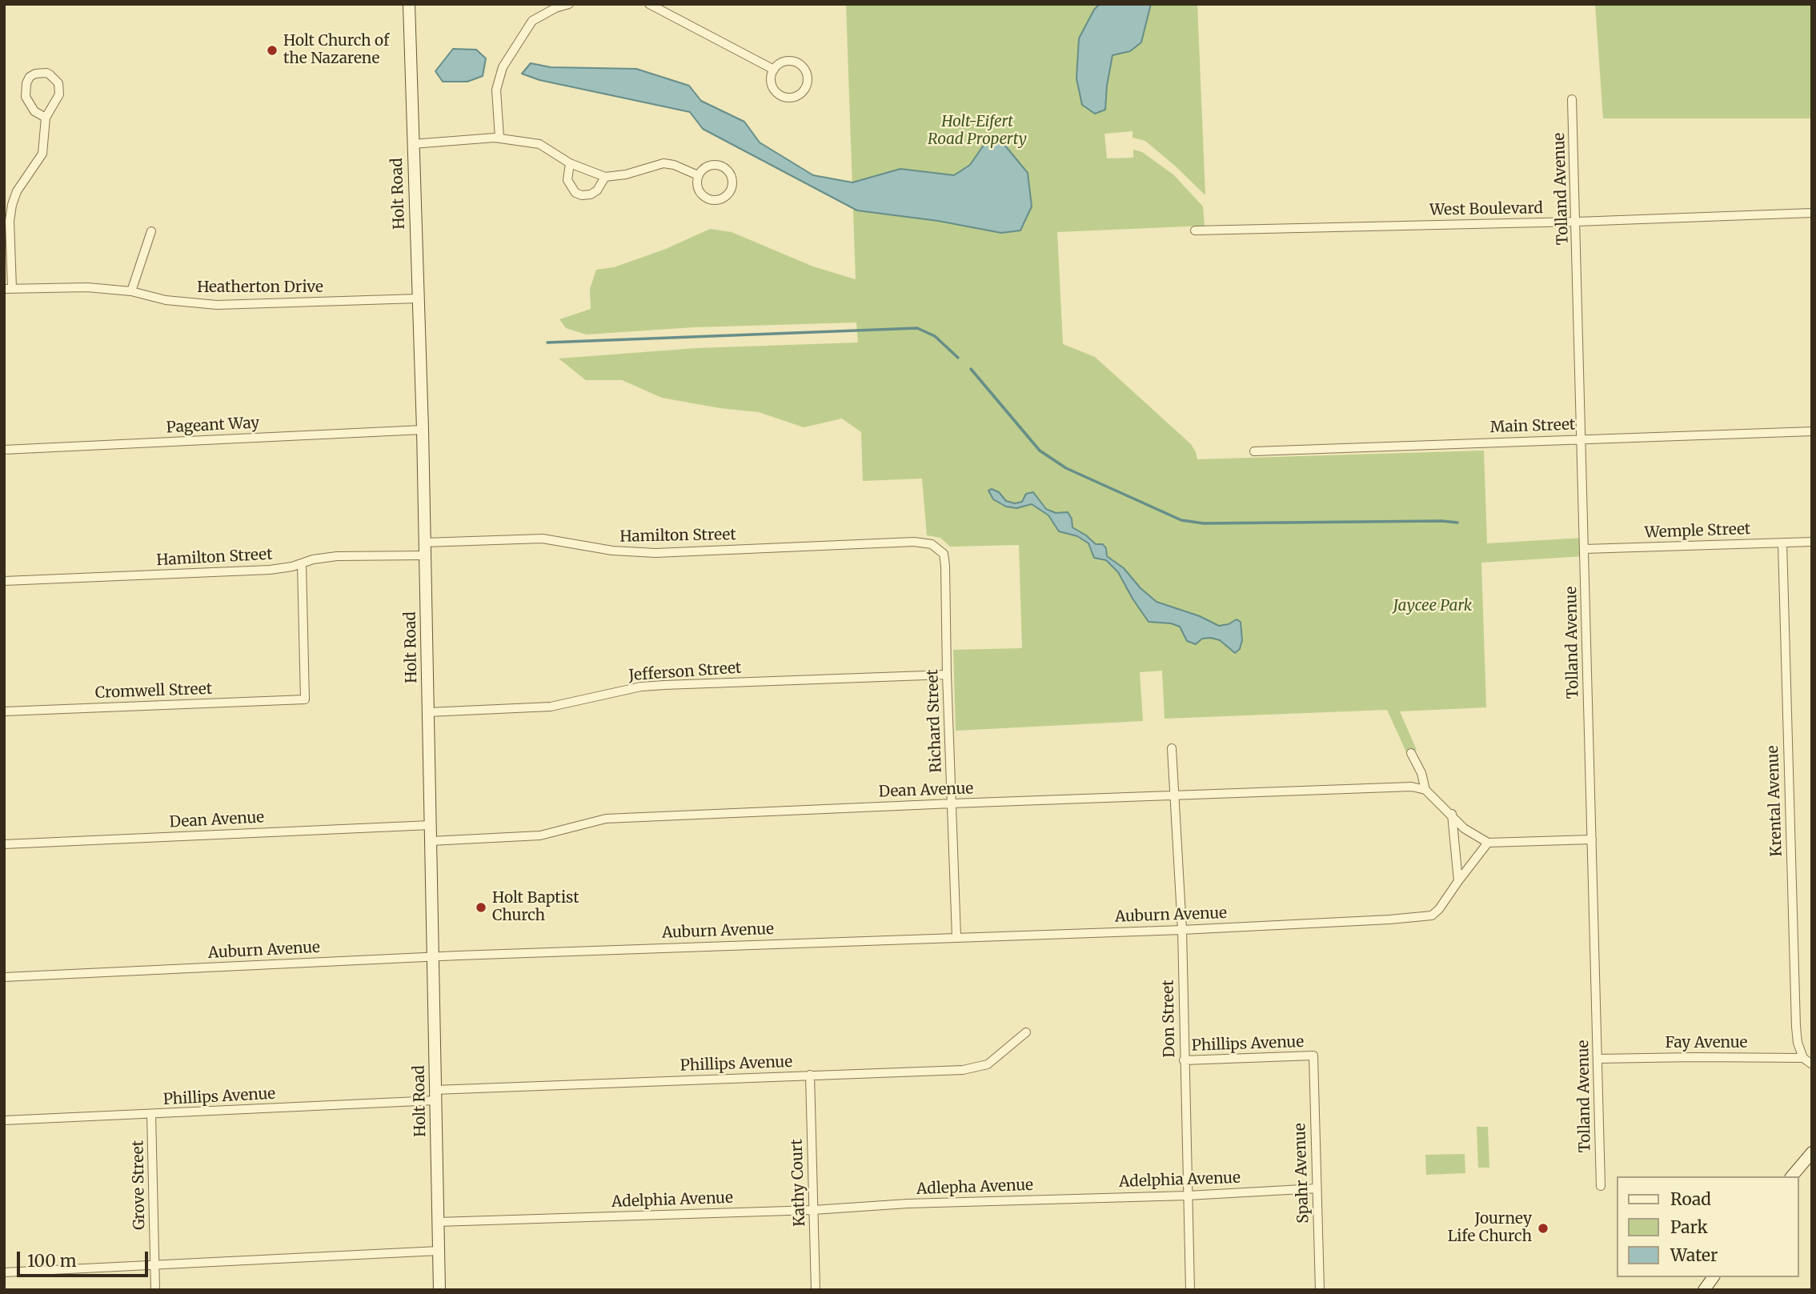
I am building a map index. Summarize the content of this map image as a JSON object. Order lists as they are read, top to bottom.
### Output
{
  "streets": {
    "main road": ["Holt Road"],
    "street": [
      "Tolland Avenue",
      "West Boulevard",
      "Heatherton Drive",
      "Pageant Way",
      "Main Street",
      "Wemple Street",
      "Hamilton Street",
      "Jefferson Street",
      "Cromwell Street",
      "Richard Street",
      "Dean Avenue",
      "Krental Avenue",
      "Auburn Avenue",
      "Don Street",
      "Fay Avenue",
      "Phillips Avenue",
      "Spahr Avenue",
      "Adelphia Avenue",
      "Kathy Court",
      "Grove Street",
      "Adlepha Avenue"
    ]
  },
  "crossings": [
    ["Tolland Avenue", "West Boulevard"],
    ["Tolland Avenue", "Main Street"],
    ["Tolland Avenue", "Wemple Street"],
    ["Tolland Avenue", "Fay Avenue"],
    ["Holt Road", "Heatherton Drive"],
    ["Holt Road", "Pageant Way"],
    ["Holt Road", "Hamilton Street"],
    ["Holt Road", "Jefferson Street"],
    ["Holt Road", "Dean Avenue"],
    ["Holt Road", "Auburn Avenue"],
    ["Holt Road", "Phillips Avenue"],
    ["Holt Road", "Adelphia Avenue"],
    ["Wemple Street", "Krental Avenue"],
    ["Hamilton Street", "Cromwell Street"],
    ["Hamilton Street", "Richard Street"],
    ["Jefferson Street", "Richard Street"],
    ["Richard Street", "Dean Avenue"],
    ["Richard Street", "Auburn Avenue"],
    ["Dean Avenue", "Don Street"],
    ["Krental Avenue", "Fay Avenue"],
    ["Auburn Avenue", "Don Street"],
    ["Don Street", "Phillips Avenue"],
    ["Don Street", "Adelphia Avenue"],
    ["Phillips Avenue", "Spahr Avenue"],
    ["Phillips Avenue", "Kathy Court"],
    ["Phillips Avenue", "Grove Street"],
    ["Spahr Avenue", "Adelphia Avenue"],
    ["Adelphia Avenue", "Kathy Court"],
    ["Adelphia Avenue", "Adlepha Avenue"]
  ],
  "parks": ["Holt-Eifert Road Property", "Jaycee Park"],
  "places": ["Holt Church of the Nazarene", "Holt Baptist Church", "Journey Life Church"],
  "legend": ["Road", "Park", "Water"],
  "scale_bar": "100 m"
}
